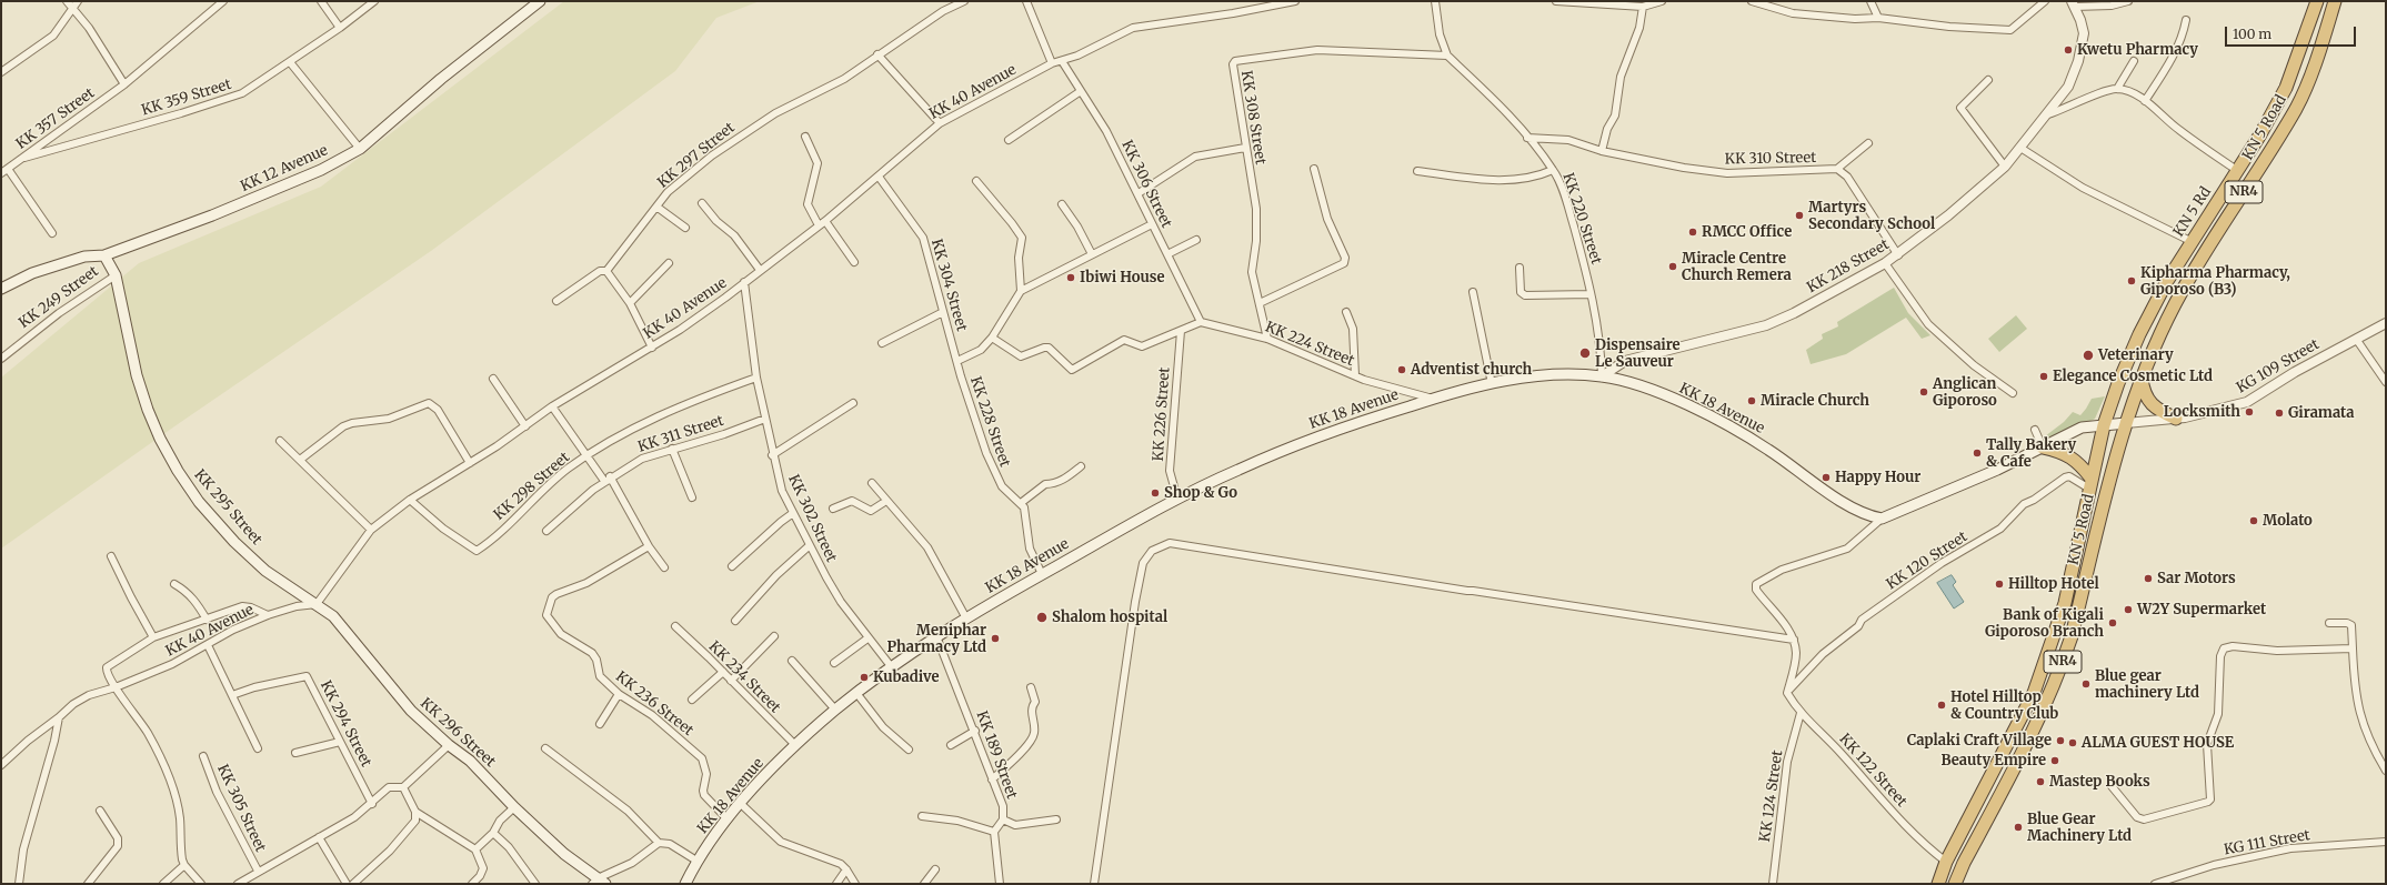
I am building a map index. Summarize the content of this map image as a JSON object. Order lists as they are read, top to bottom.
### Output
{
  "streets": {
    "highway": ["KN 5 Road", "NR4", "KN 5 Rd"],
    "main road": [
      "KK 12 Avenue",
      "KK 249 Street",
      "KK 18 Avenue",
      "KK 295 Street",
      "KK 296 Street"
    ],
    "street": [
      "KK 40 Avenue",
      "KK 359 Street",
      "KK 308 Street",
      "KK 357 Street",
      "KK 297 Street",
      "KK 310 Street",
      "KK 306 Street",
      "KK 220 Street",
      "KK 218 Street",
      "KK 304 Street",
      "KK 224 Street",
      "KG 109 Street",
      "KK 226 Street",
      "KK 228 Street",
      "KK 311 Street",
      "KK 298 Street",
      "KK 302 Street",
      "KK 120 Street",
      "KK 234 Street",
      "KK 236 Street",
      "KK 294 Street",
      "KK 189 Street",
      "KK 122 Street",
      "KK 124 Street",
      "KK 305 Street",
      "KG 111 Street"
    ]
  },
  "crossings": [
    ["KK 40 Avenue", "KK 306 Street"],
    ["KK 40 Avenue", "KK 304 Street"],
    ["KK 40 Avenue", "KK 298 Street"],
    ["KK 40 Avenue", "KK 295 Street"],
    ["KK 40 Avenue", "KK 302 Street"],
    ["KK 40 Avenue", "KK 296 Street"],
    ["KK 359 Street", "KK 357 Street"],
    ["KK 308 Street", "KK 220 Street"],
    ["KK 308 Street", "KK 224 Street"],
    ["KN 5 Road", "NR4"],
    ["KN 5 Road", "KN 5 Rd"],
    ["KN 5 Road", "KG 109 Street"],
    ["KN 5 Road", "KK 120 Street"],
    ["KN 5 Road", "KK 122 Street"],
    ["KK 310 Street", "KK 220 Street"],
    ["KK 310 Street", "KK 218 Street"],
    ["KK 12 Avenue", "KK 249 Street"],
    ["KK 306 Street", "KK 224 Street"],
    ["NR4", "KN 5 Rd"],
    ["NR4", "KG 109 Street"],
    ["KK 220 Street", "KK 218 Street"],
    ["KK 220 Street", "KK 18 Avenue"],
    ["KK 218 Street", "KK 18 Avenue"],
    ["KK 304 Street", "KK 228 Street"],
    ["KK 249 Street", "KK 295 Street"],
    ["KK 224 Street", "KK 18 Avenue"],
    ["KK 18 Avenue", "KK 226 Street"],
    ["KK 18 Avenue", "KK 302 Street"],
    ["KK 18 Avenue", "KK 234 Street"],
    ["KK 18 Avenue", "KK 236 Street"],
    ["KK 18 Avenue", "KK 189 Street"],
    ["KK 311 Street", "KK 302 Street"],
    ["KK 298 Street", "KK 302 Street"],
    ["KK 295 Street", "KK 296 Street"],
    ["KK 120 Street", "KK 122 Street"],
    ["KK 294 Street", "KK 305 Street"],
    ["KK 296 Street", "KK 305 Street"],
    ["KK 122 Street", "KK 124 Street"]
  ],
  "places": [
    "Kwetu Pharmacy",
    "Martyrs Secondary School",
    "RMCC Office",
    "Miracle Centre Church Remera",
    "Ibiwi House",
    "Kipharma Pharmacy, Giporoso (B3)",
    "Dispensaire Le Sauveur",
    "Veterinary",
    "Adventist church",
    "Elegance Cosmetic Ltd",
    "Anglican Giporoso",
    "Miracle Church",
    "Locksmith",
    "Giramata",
    "Tally Bakery & Cafe",
    "Happy Hour",
    "Shop & Go",
    "Molato",
    "Sar Motors",
    "Hilltop Hotel",
    "W2Y Supermarket",
    "Shalom hospital",
    "Bank of Kigali Giporoso Branch",
    "Meniphar Pharmacy Ltd",
    "Kubadive",
    "Blue gear machinery Ltd",
    "Hotel Hilltop & Country Club",
    "Caplaki Craft Village",
    "ALMA GUEST HOUSE",
    "Beauty Empire",
    "Mastep Books",
    "Blue Gear Machinery Ltd"
  ],
  "scale_bar": "100 m"
}
